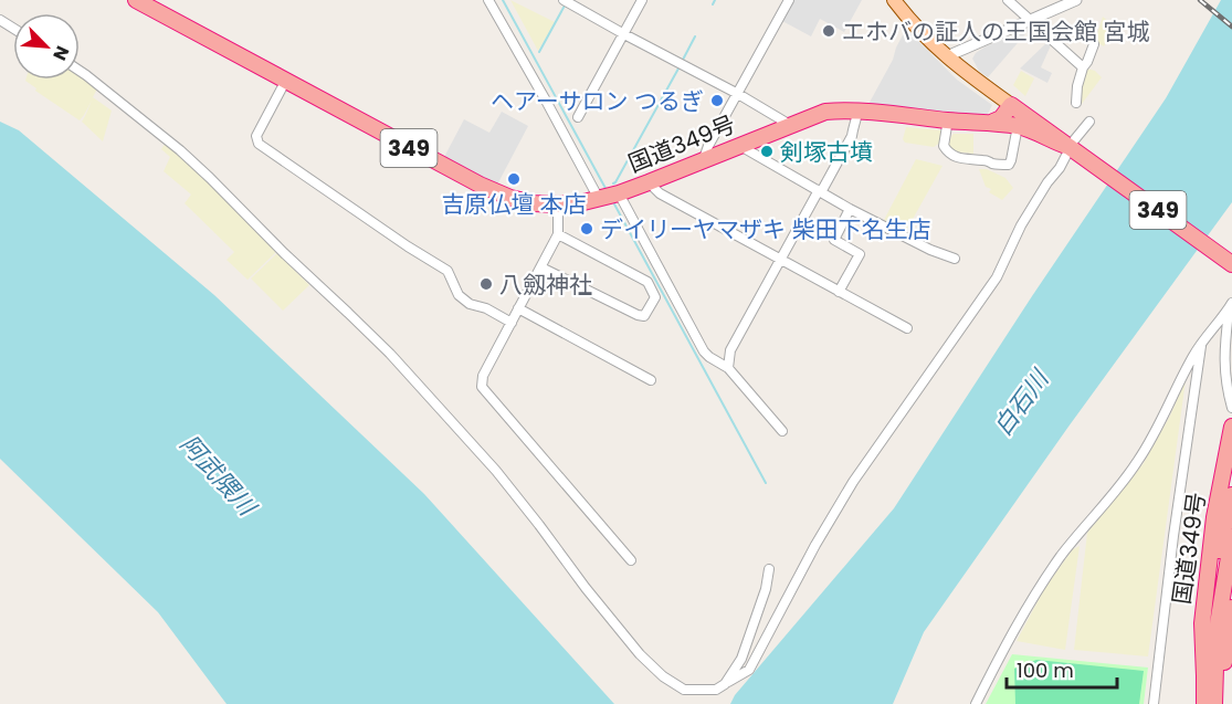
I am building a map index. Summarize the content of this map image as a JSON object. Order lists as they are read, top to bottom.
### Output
{
  "streets": {
    "highway": ["国道349号", "349"]
  },
  "crossings": [
    ["国道349号", "349"]
  ],
  "water": ["白石川", "阿武隈川"],
  "places": [
    "エホバの証人の王国会館 宮城",
    "ヘアーサロン つるぎ",
    "剣塚古墳",
    "吉原仏壇 本店",
    "デイリーヤマザキ 柴田下名生店",
    "八劔神社"
  ],
  "scale_bar": "100 m",
  "north": "bottom right"
}
